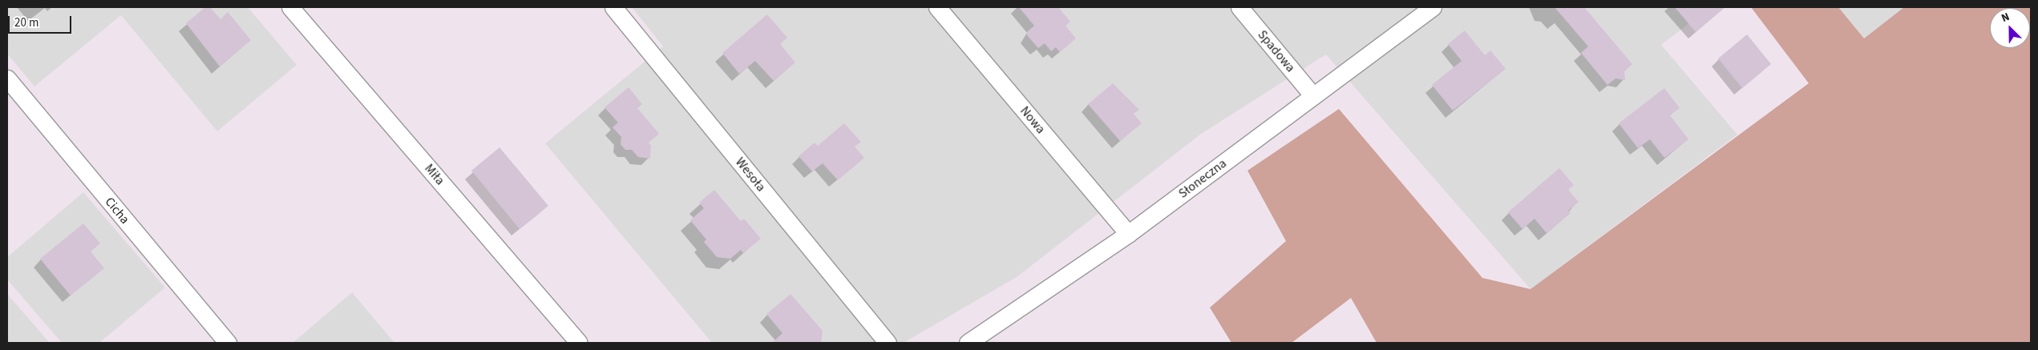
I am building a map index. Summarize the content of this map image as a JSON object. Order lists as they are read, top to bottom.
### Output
{
  "streets": {
    "street": [
      "Spadowa",
      "Nowa",
      "Miła",
      "Wesoła",
      "Słoneczna",
      "Cicha"
    ]
  },
  "crossings": [
    ["Spadowa", "Słoneczna"],
    ["Nowa", "Słoneczna"]
  ],
  "scale_bar": "20 m",
  "north": "top left"
}
